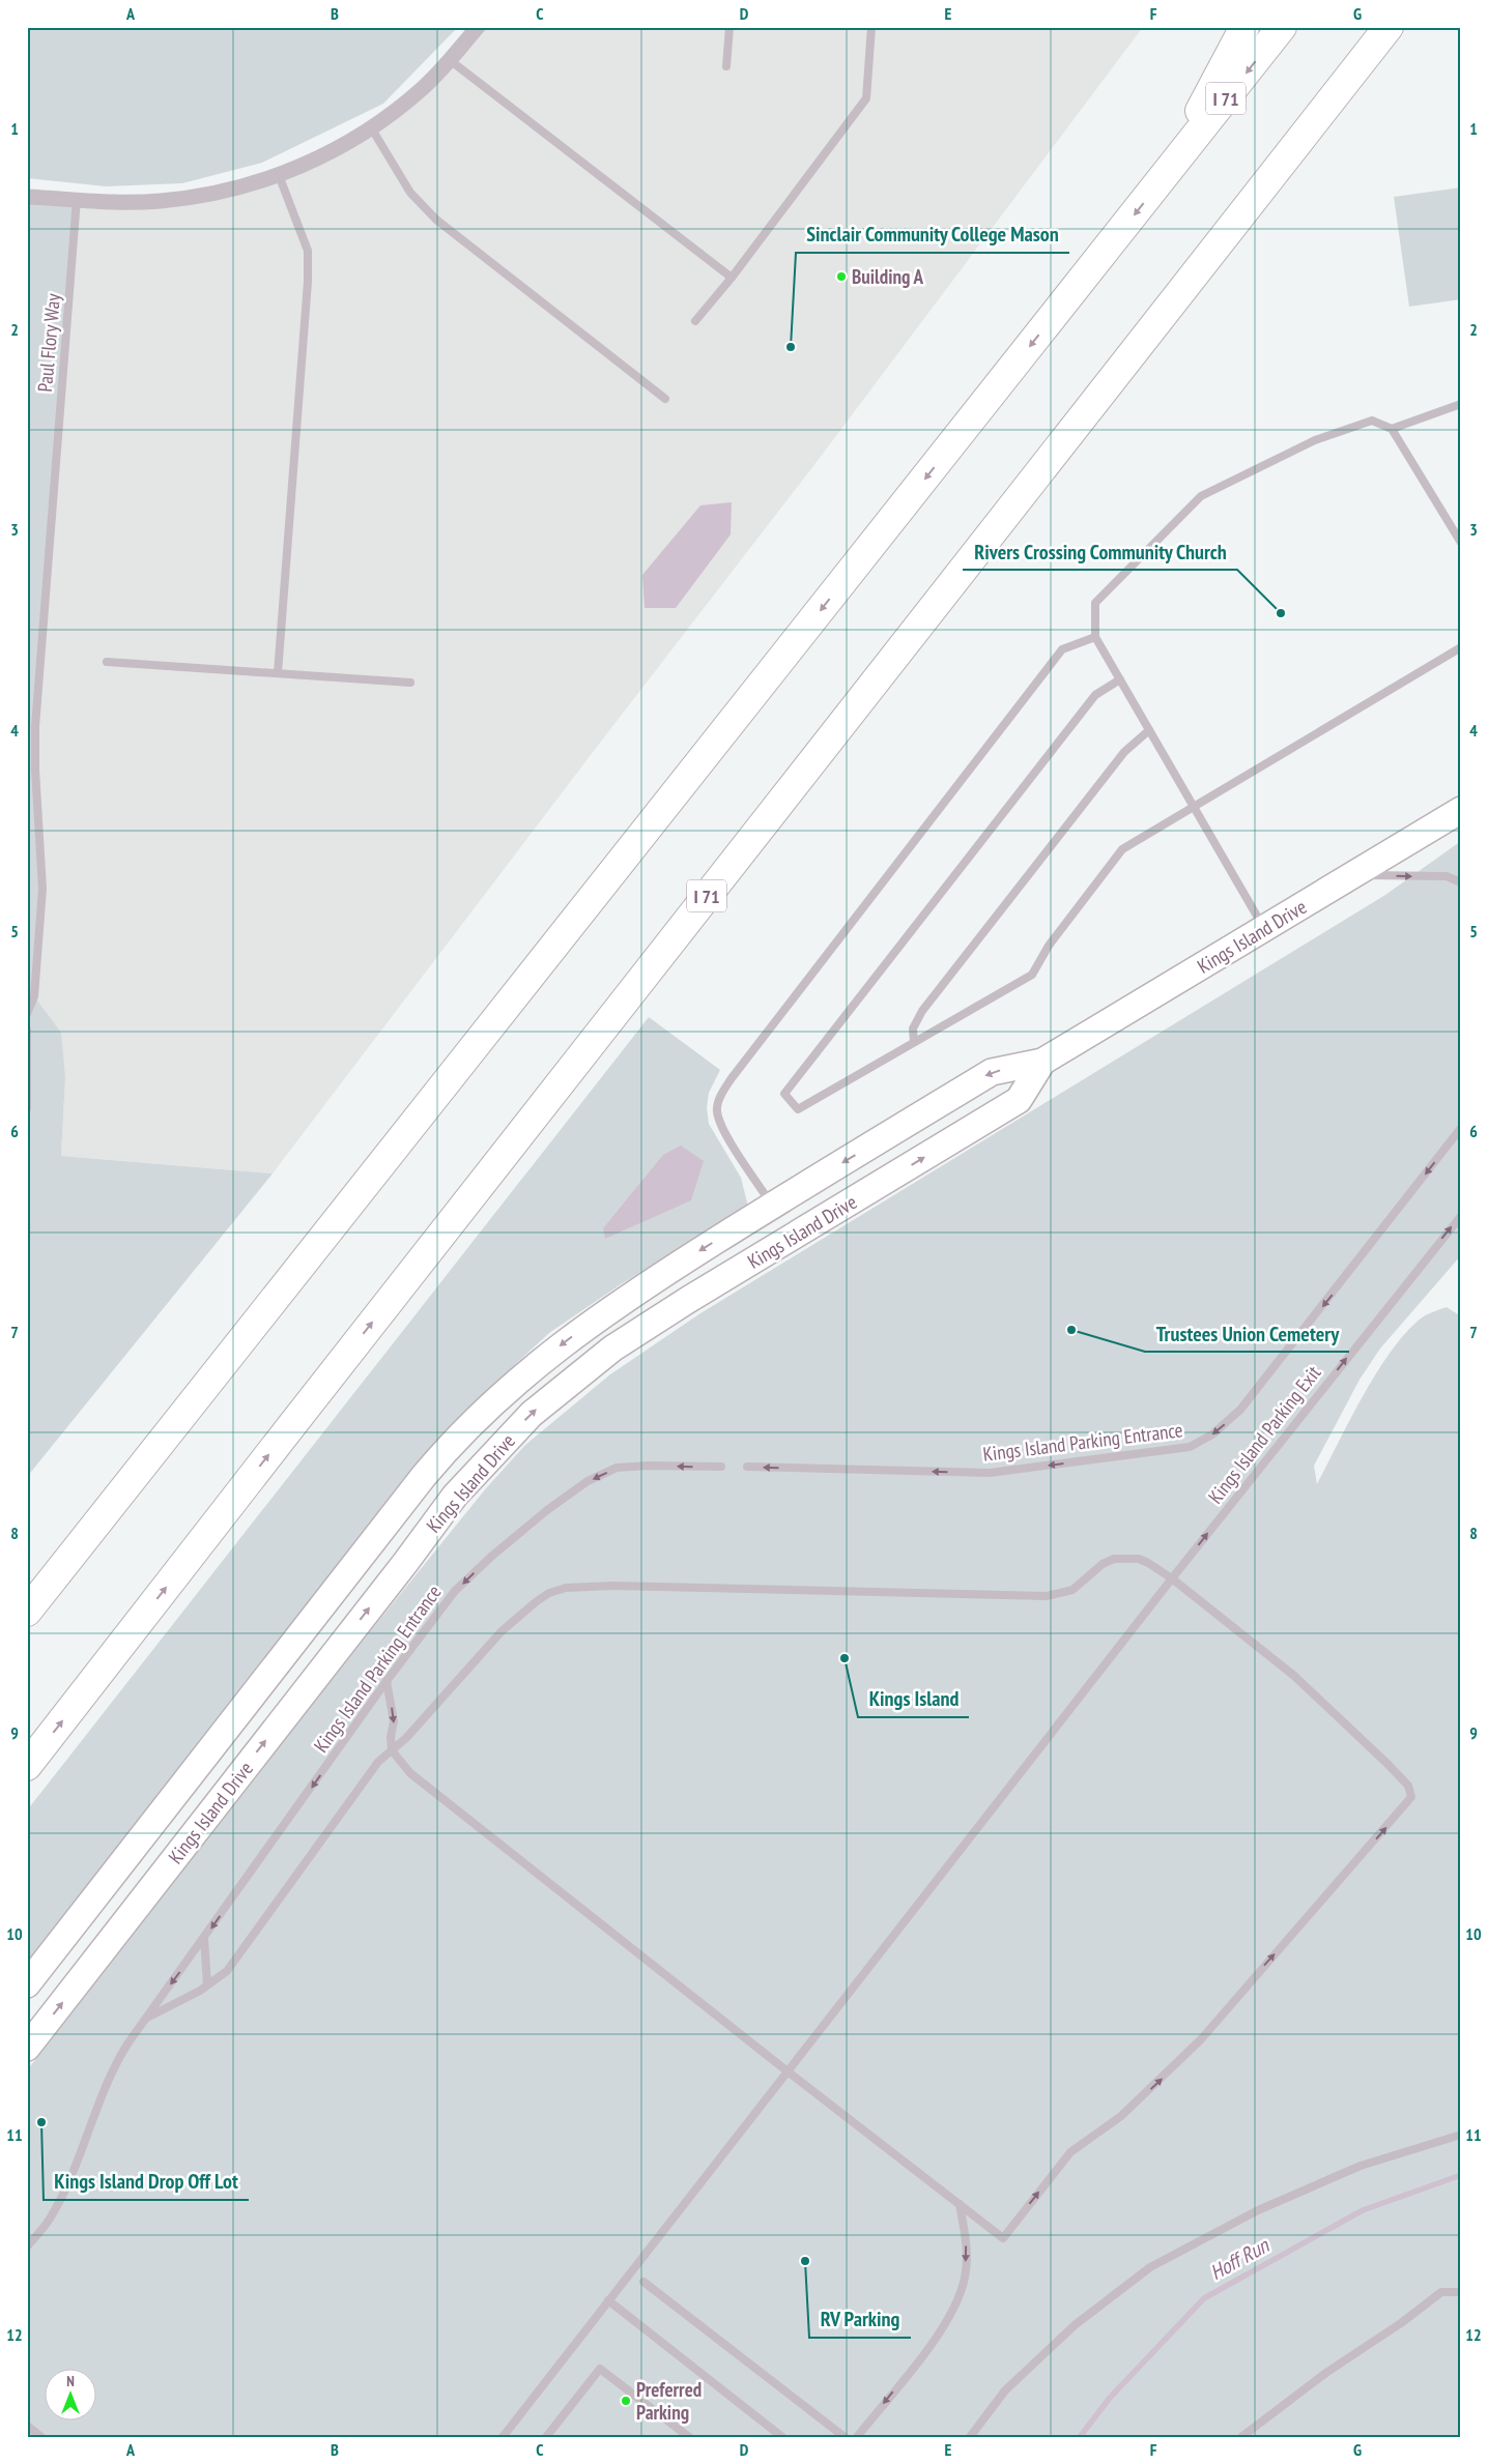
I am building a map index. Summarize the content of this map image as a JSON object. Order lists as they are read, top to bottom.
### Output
{
  "streets": {
    "highway": ["I 71"],
    "main road": ["Kings Island Drive"],
    "lane": ["Paul Flory Way", "Kings Island Parking Exit", "Kings Island Parking Entrance"]
  },
  "one_way": ["Kings Island Parking Entrance"],
  "water": ["Hoff Run"],
  "places": [
    "Building A",
    "Sinclair Community College Mason",
    "Rivers Crossing Community Church",
    "Trustees Union Cemetery",
    "Kings Island",
    "Kings Island Drop Off Lot",
    "RV Parking",
    "Preferred Parking"
  ],
  "north": "top",
  "grid": {
    "columns": [
      "A",
      "B",
      "C",
      "D",
      "E",
      "F",
      "G"
    ],
    "rows": [
      "1",
      "2",
      "3",
      "4",
      "5",
      "6",
      "7",
      "8",
      "9",
      "10",
      "11",
      "12"
    ]
  }
}
